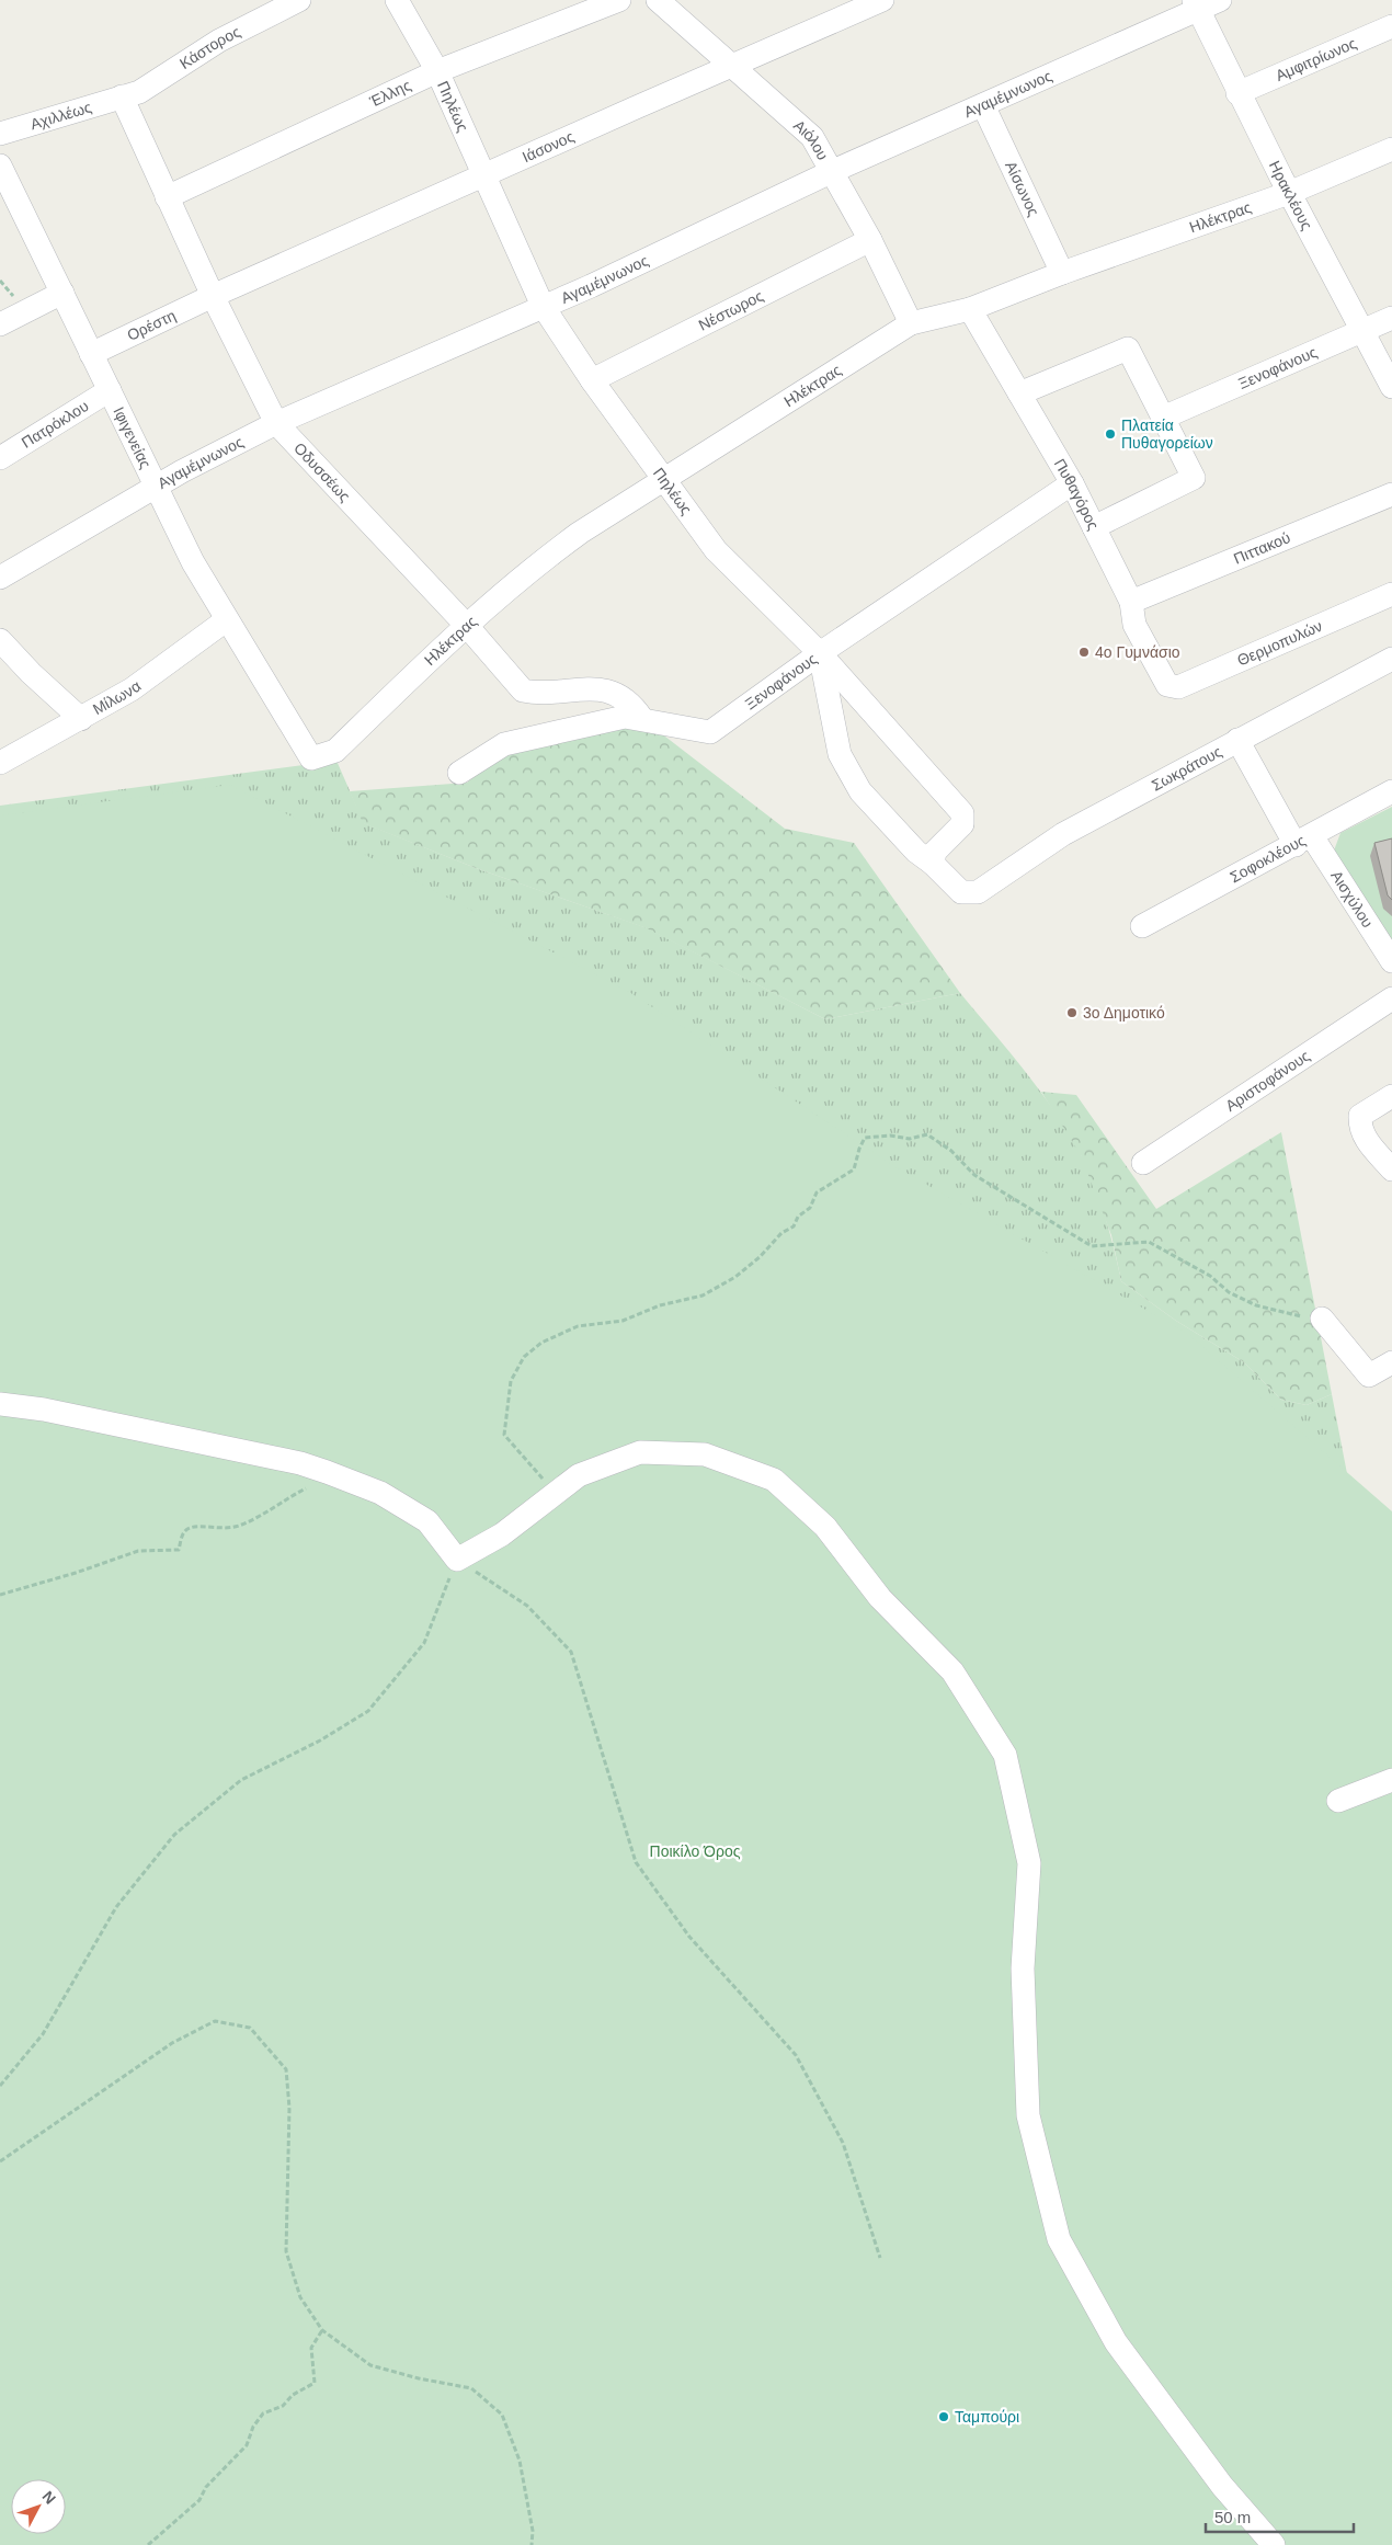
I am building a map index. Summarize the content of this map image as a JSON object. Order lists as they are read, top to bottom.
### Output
{
  "streets": {
    "street": [
      "Κάστορος",
      "Αμφιτρίωνος",
      "Έλλης",
      "Αγαμέμνωνος",
      "Πηλέως",
      "Αχιλλέως",
      "Αιόλου",
      "Ιάσονος",
      "Αίσωνος",
      "Ηρακλέους",
      "Ηλέκτρας",
      "Νέστωρος",
      "Ορέστη",
      "Ξενοφάνους",
      "Πατρόκλου",
      "Ιφιγενείας",
      "Οδυσσέως",
      "Πυθαγόρος",
      "Πιττακού",
      "Θερμοπυλών",
      "Μίλωνα",
      "Σωκράτους",
      "Σοφοκλέους",
      "Αισχύλου",
      "Αριστοφάνους"
    ]
  },
  "crossings": [
    ["Κάστορος", "Αχιλλέως"],
    ["Κάστορος", "Οδυσσέως"],
    ["Αμφιτρίωνος", "Ηρακλέους"],
    ["Έλλης", "Πηλέως"],
    ["Έλλης", "Οδυσσέως"],
    ["Αγαμέμνωνος", "Πηλέως"],
    ["Αγαμέμνωνος", "Αιόλου"],
    ["Αγαμέμνωνος", "Αίσωνος"],
    ["Αγαμέμνωνος", "Ηρακλέους"],
    ["Αγαμέμνωνος", "Ιφιγενείας"],
    ["Αγαμέμνωνος", "Οδυσσέως"],
    ["Πηλέως", "Ιάσονος"],
    ["Πηλέως", "Ηλέκτρας"],
    ["Πηλέως", "Νέστωρος"],
    ["Πηλέως", "Ξενοφάνους"],
    ["Πηλέως", "Σωκράτους"],
    ["Αχιλλέως", "Οδυσσέως"],
    ["Αιόλου", "Ιάσονος"],
    ["Αιόλου", "Ηλέκτρας"],
    ["Αιόλου", "Νέστωρος"],
    ["Ιάσονος", "Ορέστη"],
    ["Ιάσονος", "Οδυσσέως"],
    ["Αίσωνος", "Ηλέκτρας"],
    ["Ηρακλέους", "Ηλέκτρας"],
    ["Ηρακλέους", "Ξενοφάνους"],
    ["Ηλέκτρας", "Ιφιγενείας"],
    ["Ηλέκτρας", "Οδυσσέως"],
    ["Ηλέκτρας", "Πυθαγόρος"],
    ["Ορέστη", "Ιφιγενείας"],
    ["Ορέστη", "Οδυσσέως"],
    ["Ξενοφάνους", "Οδυσσέως"],
    ["Ξενοφάνους", "Πυθαγόρος"],
    ["Πατρόκλου", "Ιφιγενείας"],
    ["Ιφιγενείας", "Μίλωνα"],
    ["Πυθαγόρος", "Πιττακού"],
    ["Πυθαγόρος", "Θερμοπυλών"],
    ["Σωκράτους", "Αισχύλου"],
    ["Σοφοκλέους", "Αισχύλου"]
  ],
  "parks": ["Ποικίλο Όρος"],
  "places": [
    "Πλατεία Πυθαγορείων",
    "4ο Γυμνάσιο",
    "3ο Δημοτικό",
    "Ταμπούρι"
  ],
  "scale_bar": "50 m",
  "north": "top right"
}
